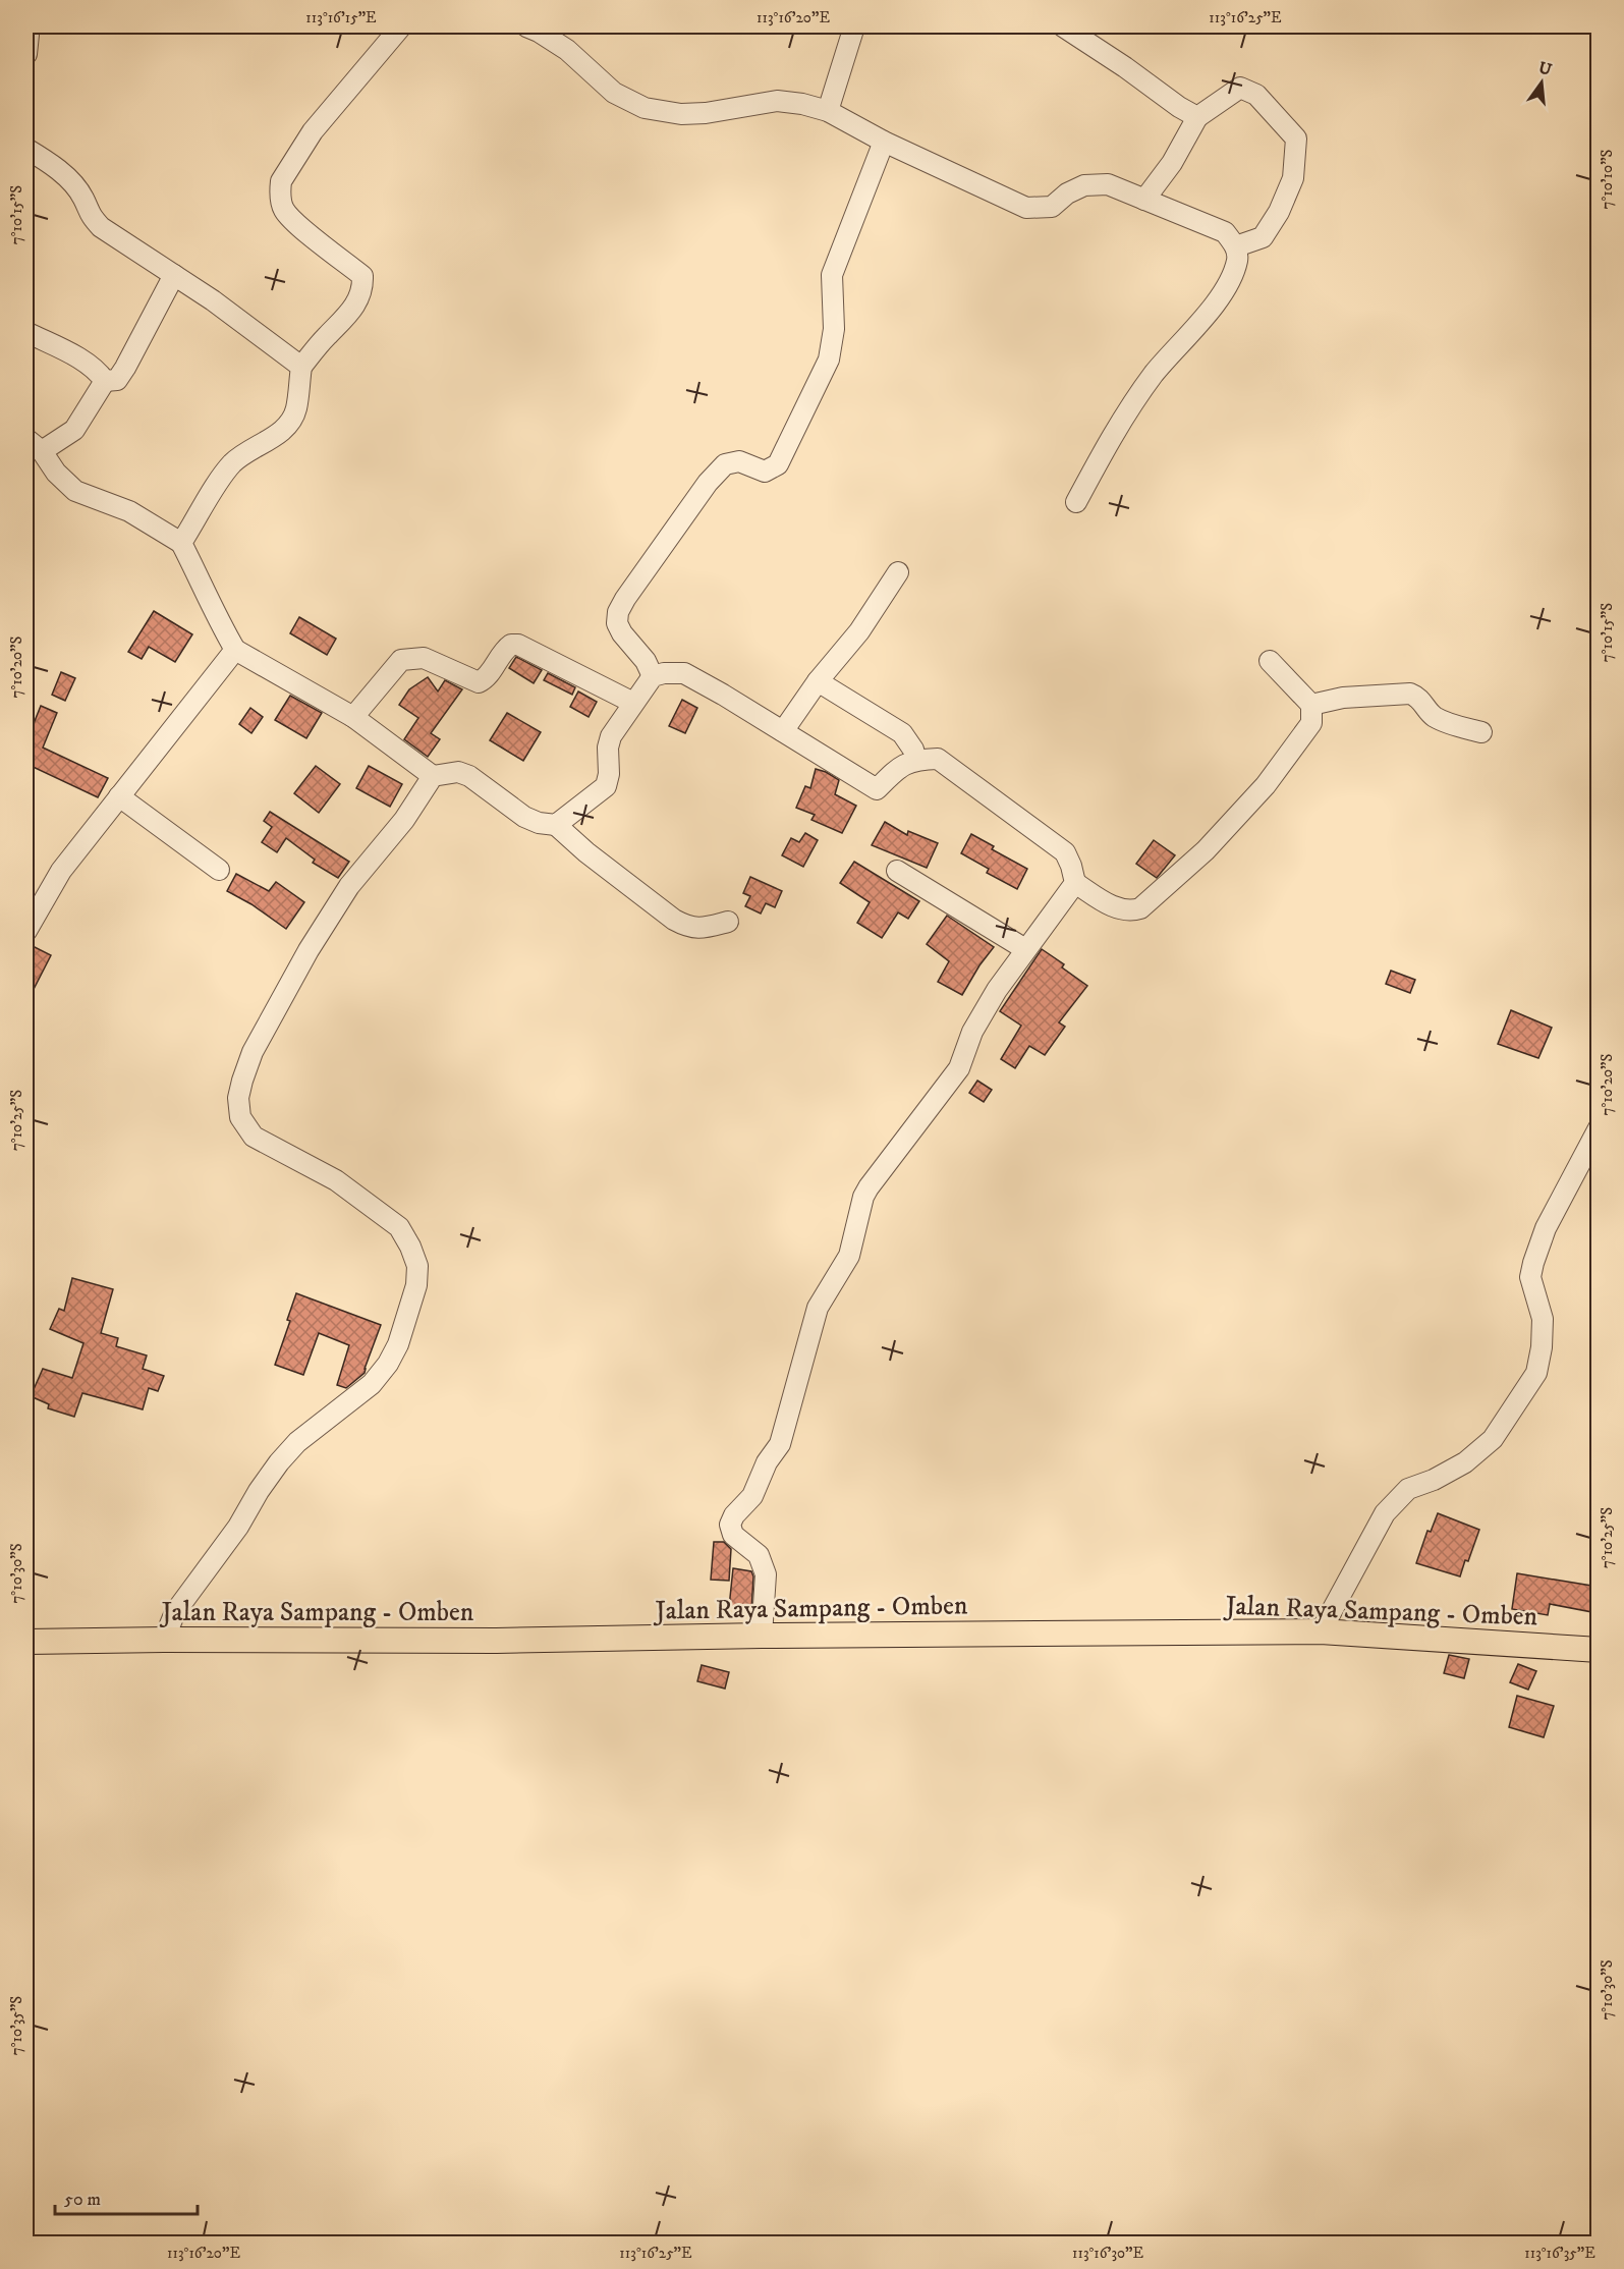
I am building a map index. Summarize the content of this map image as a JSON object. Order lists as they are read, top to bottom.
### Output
{
  "streets": {
    "main road": ["Jalan Raya Sampang - Omben"]
  },
  "scale_bar": "50 m",
  "north": "top",
  "coordinates": [
    "113°16'15\"E",
    "113°16'20\"E",
    "113°16'25\"E",
    "7°10'10\"S",
    "7°10'15\"S",
    "7°10'20\"S",
    "7°10'25\"S",
    "7°10'30\"S",
    "7°10'35\"S",
    "113°16'30\"E",
    "113°16'35\"E"
  ]
}
